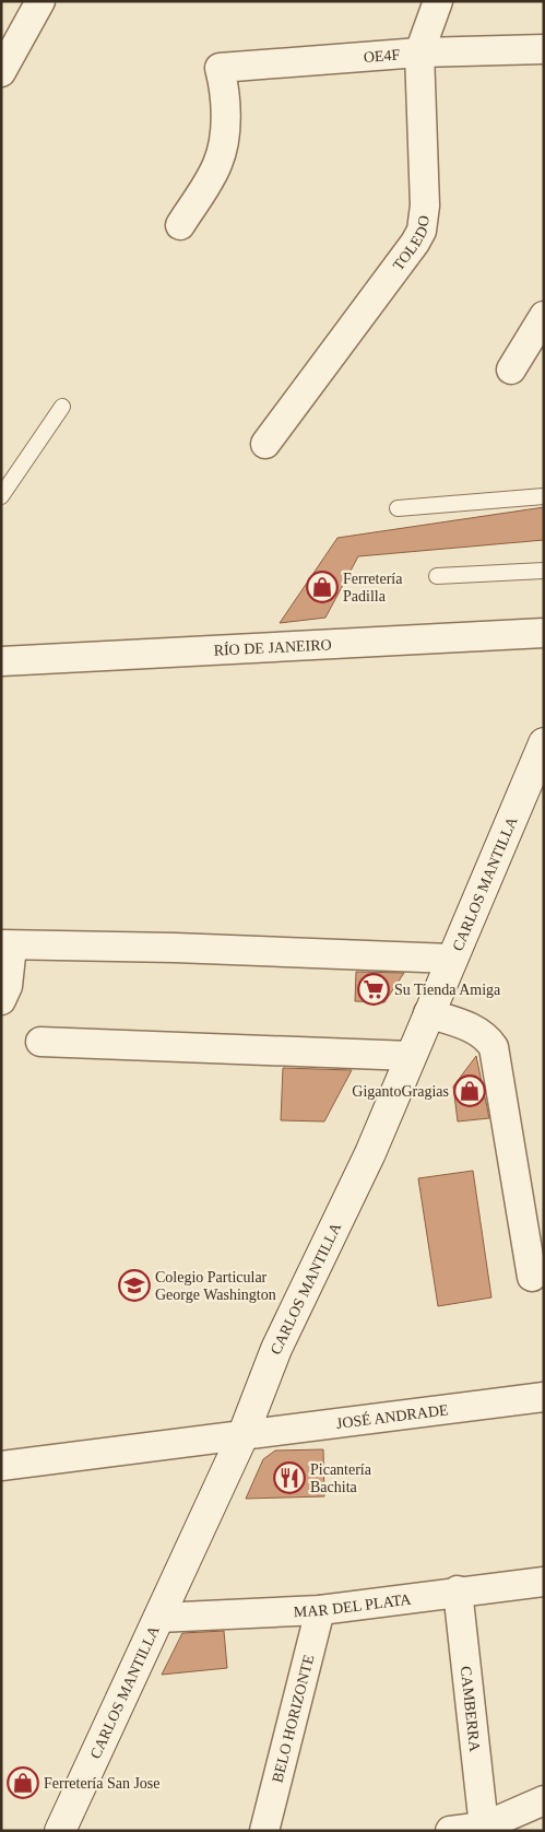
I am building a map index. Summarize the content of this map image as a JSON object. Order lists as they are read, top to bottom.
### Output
{
  "streets": {
    "street": [
      "OE4F",
      "TOLEDO",
      "RÍO DE JANEIRO",
      "CARLOS MANTILLA",
      "JOSÉ ANDRADE",
      "MAR DEL PLATA",
      "CAMBERRA",
      "BELO HORIZONTE"
    ]
  },
  "crossings": [
    ["OE4F", "TOLEDO"],
    ["CARLOS MANTILLA", "JOSÉ ANDRADE"],
    ["CARLOS MANTILLA", "MAR DEL PLATA"],
    ["MAR DEL PLATA", "CAMBERRA"],
    ["MAR DEL PLATA", "BELO HORIZONTE"]
  ],
  "places": {
    "shop": ["Ferretería Padilla", "GigantoGragias", "Ferretería San Jose"],
    "supermarket": ["Su Tienda Amiga"],
    "school or university": ["Colegio Particular George Washington"],
    "restaurant": ["Picantería Bachita"]
  }
}
